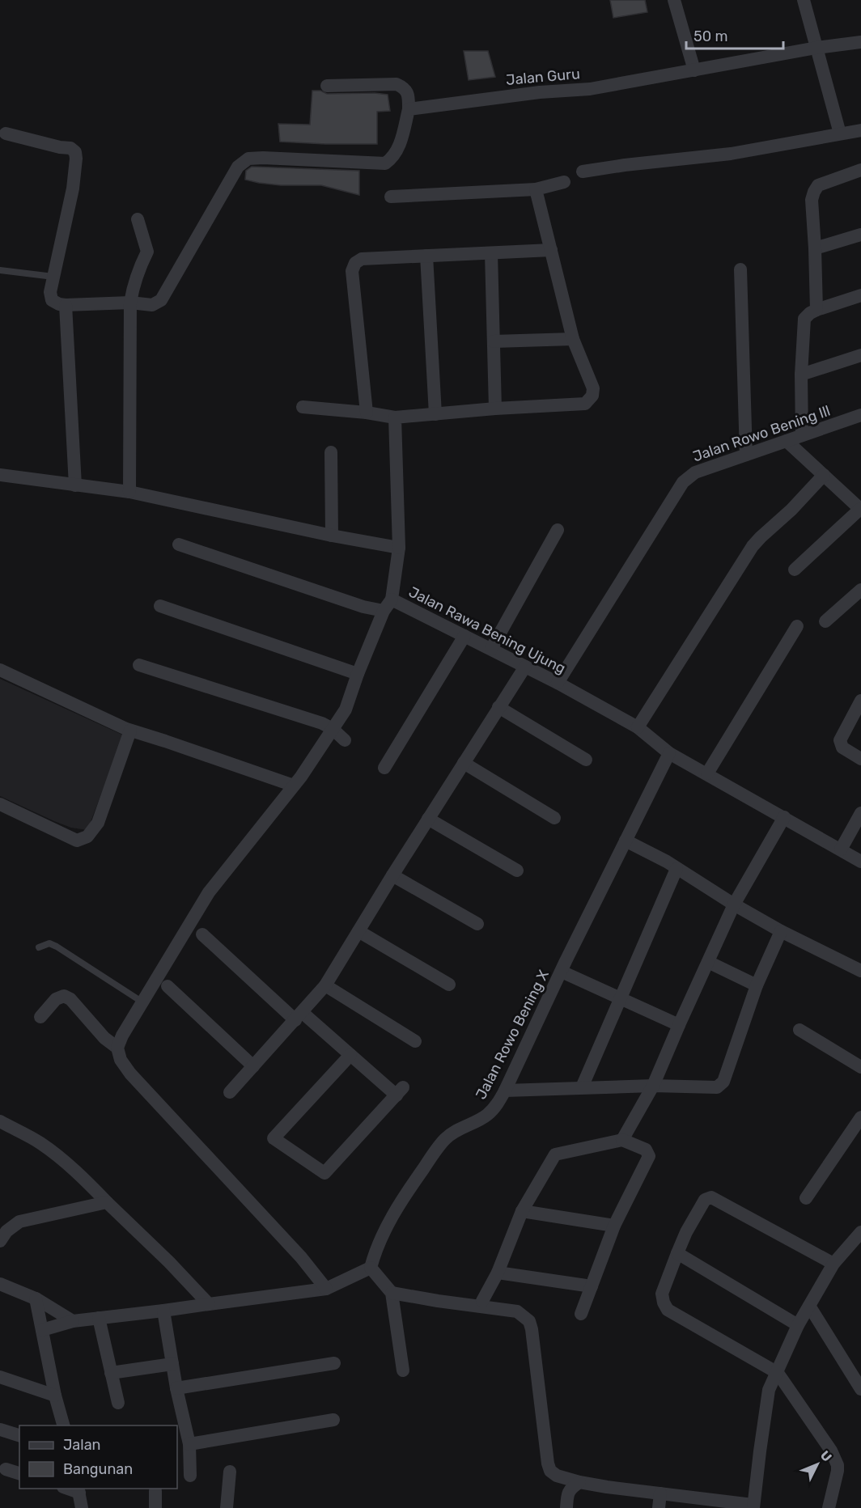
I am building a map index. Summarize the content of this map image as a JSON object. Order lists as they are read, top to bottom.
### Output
{
  "streets": {
    "street": [
      "Jalan Guru",
      "Jalan Rowo Bening lll",
      "Jalan Rawa Bening Ujung",
      "Jalan Rowo Bening X"
    ]
  },
  "crossings": [
    ["Jalan Rowo Bening lll", "Jalan Rawa Bening Ujung"],
    ["Jalan Rawa Bening Ujung", "Jalan Rowo Bening X"]
  ],
  "legend": ["Jalan", "Bangunan"],
  "scale_bar": "50 m",
  "north": "top right"
}
